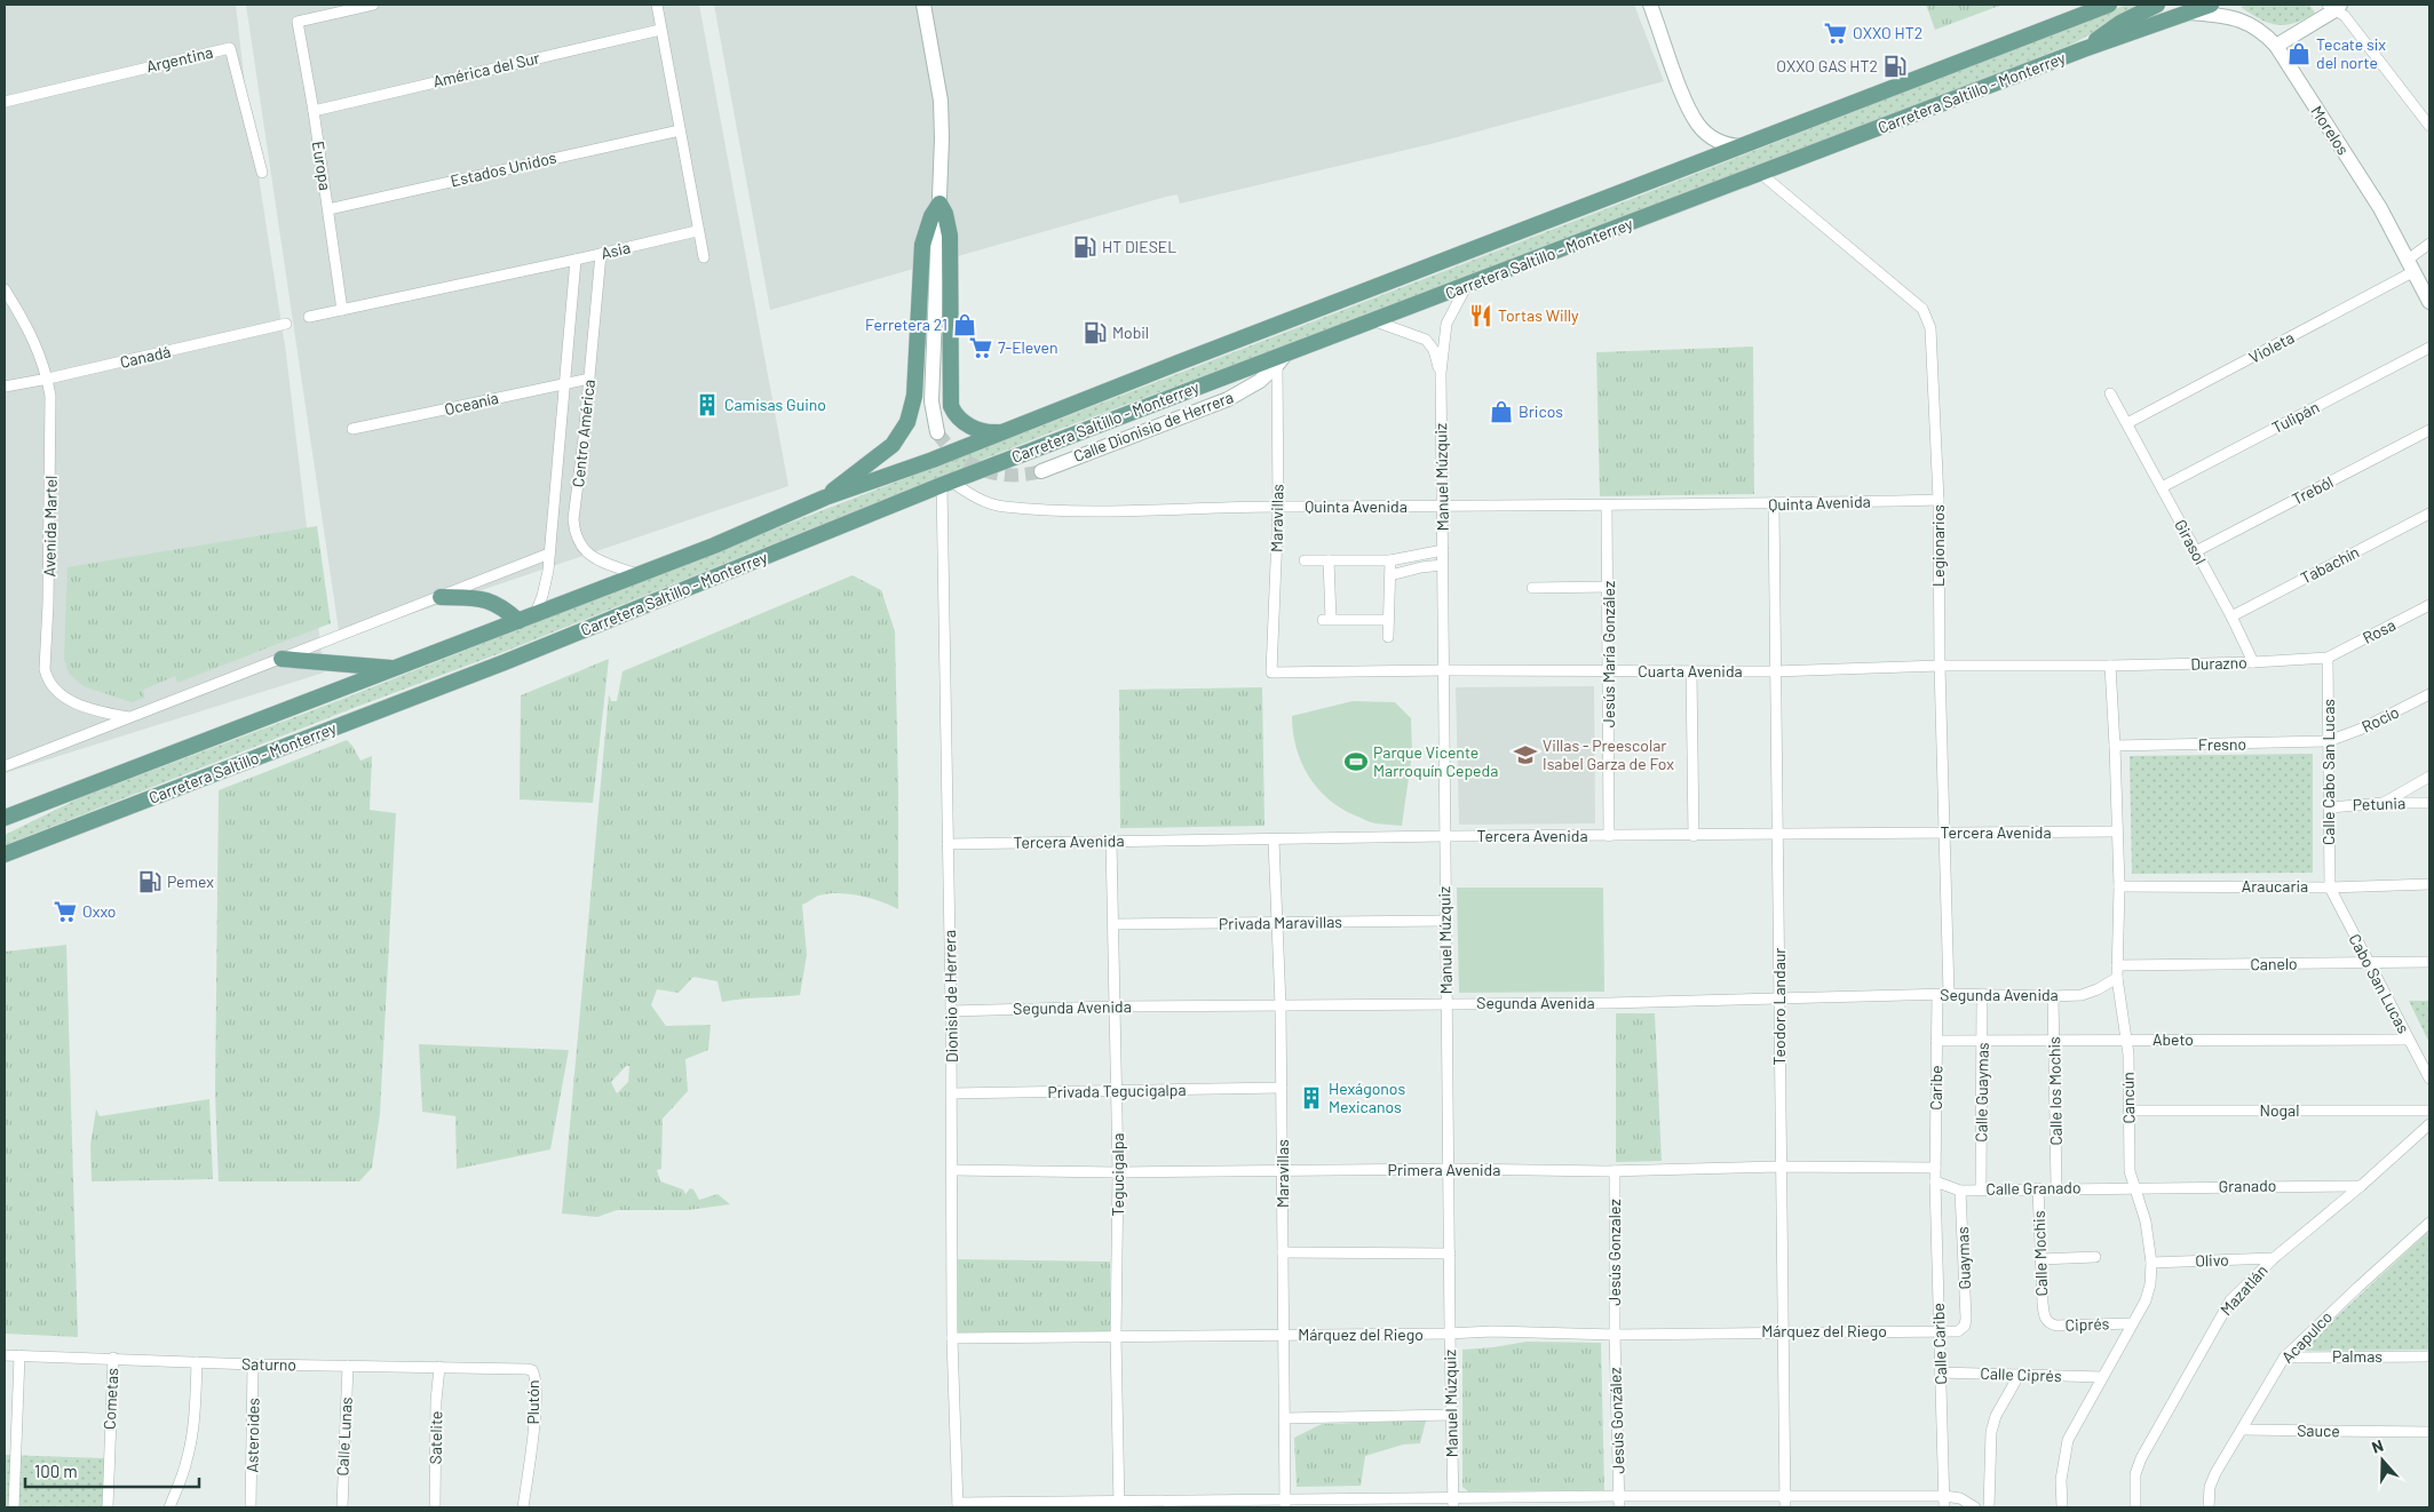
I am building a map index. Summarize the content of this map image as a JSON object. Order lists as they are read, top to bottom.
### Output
{
  "streets": {
    "main road": ["Carretera Saltillo - Monterrey"],
    "street": [
      "Argentina",
      "América del Sur",
      "Morelos",
      "Europa",
      "Estados Unidos",
      "Asia",
      "Violeta",
      "Canadá",
      "Oceanía",
      "Tulipán",
      "Calle Dionisio de Herrera",
      "Centro América",
      "Manuel Múzquiz",
      "Treból",
      "Quinta Avenida",
      "Maravillas",
      "Avenida Martel",
      "Girasol",
      "Legionarios",
      "Tabachín",
      "Rosa",
      "Jesús María González",
      "Durazno",
      "Cuarta Avenida",
      "Rocío",
      "Fresno",
      "Calle Cabo San Lucas",
      "Petunia",
      "Tercera Avenida",
      "Araucaria",
      "Privada Maravillas",
      "Canelo",
      "Cabo San Lucas",
      "Segunda Avenida",
      "Dionisio de Herrera",
      "Teodoro Landaur",
      "Abeto",
      "Caribe",
      "Privada Tegucigalpa",
      "Calle los Mochis",
      "Calle Guaymas",
      "Cancún",
      "Nogal",
      "Primera Avenida",
      "Tegucigalpa",
      "Granado",
      "Calle Granado",
      "Jesús Gonzalez",
      "Calle Mochis",
      "Guaymas",
      "Olivo",
      "Mazatlán",
      "Ciprés",
      "Márquez del Riego",
      "Acapulco",
      "Calle Caribe",
      "Palmas",
      "Saturno",
      "Calle Ciprés",
      "Cometas",
      "Plutón",
      "Jesús González",
      "Sauce",
      "Asteroides",
      "Calle Lunas",
      "Satelite"
    ]
  },
  "crossings": [
    ["América del Sur", "Europa"],
    ["Carretera Saltillo - Monterrey", "Morelos"],
    ["Carretera Saltillo - Monterrey", "Calle Dionisio de Herrera"],
    ["Carretera Saltillo - Monterrey", "Centro América"],
    ["Carretera Saltillo - Monterrey", "Manuel Múzquiz"],
    ["Carretera Saltillo - Monterrey", "Quinta Avenida"],
    ["Carretera Saltillo - Monterrey", "Maravillas"],
    ["Carretera Saltillo - Monterrey", "Legionarios"],
    ["Carretera Saltillo - Monterrey", "Dionisio de Herrera"],
    ["Morelos", "Violeta"],
    ["Europa", "Estados Unidos"],
    ["Europa", "Asia"],
    ["Asia", "Centro América"],
    ["Violeta", "Girasol"],
    ["Canadá", "Avenida Martel"],
    ["Oceanía", "Centro América"],
    ["Tulipán", "Girasol"],
    ["Calle Dionisio de Herrera", "Maravillas"],
    ["Manuel Múzquiz", "Quinta Avenida"],
    ["Manuel Múzquiz", "Cuarta Avenida"],
    ["Manuel Múzquiz", "Tercera Avenida"],
    ["Manuel Múzquiz", "Privada Maravillas"],
    ["Manuel Múzquiz", "Segunda Avenida"],
    ["Manuel Múzquiz", "Primera Avenida"],
    ["Manuel Múzquiz", "Márquez del Riego"],
    ["Treból", "Girasol"],
    ["Quinta Avenida", "Maravillas"],
    ["Quinta Avenida", "Legionarios"],
    ["Quinta Avenida", "Jesús María González"],
    ["Quinta Avenida", "Dionisio de Herrera"],
    ["Quinta Avenida", "Teodoro Landaur"],
    ["Maravillas", "Cuarta Avenida"],
    ["Maravillas", "Tercera Avenida"],
    ["Maravillas", "Privada Maravillas"],
    ["Maravillas", "Segunda Avenida"],
    ["Maravillas", "Privada Tegucigalpa"],
    ["Maravillas", "Primera Avenida"],
    ["Maravillas", "Márquez del Riego"],
    ["Girasol", "Tabachín"],
    ["Girasol", "Durazno"],
    ["Legionarios", "Cuarta Avenida"],
    ["Legionarios", "Tercera Avenida"],
    ["Legionarios", "Segunda Avenida"],
    ["Legionarios", "Caribe"],
    ["Rosa", "Durazno"],
    ["Rosa", "Calle Cabo San Lucas"],
    ["Jesús María González", "Cuarta Avenida"],
    ["Jesús María González", "Tercera Avenida"],
    ["Durazno", "Cuarta Avenida"],
    ["Durazno", "Calle Cabo San Lucas"],
    ["Durazno", "Cancún"],
    ["Cuarta Avenida", "Teodoro Landaur"],
    ["Cuarta Avenida", "Cancún"],
    ["Rocío", "Fresno"],
    ["Rocío", "Calle Cabo San Lucas"],
    ["Fresno", "Calle Cabo San Lucas"],
    ["Fresno", "Cancún"],
    ["Calle Cabo San Lucas", "Petunia"],
    ["Calle Cabo San Lucas", "Araucaria"],
    ["Calle Cabo San Lucas", "Cabo San Lucas"],
    ["Tercera Avenida", "Dionisio de Herrera"],
    ["Tercera Avenida", "Teodoro Landaur"],
    ["Tercera Avenida", "Cancún"],
    ["Tercera Avenida", "Tegucigalpa"],
    ["Araucaria", "Cabo San Lucas"],
    ["Araucaria", "Cancún"],
    ["Privada Maravillas", "Tegucigalpa"],
    ["Canelo", "Cabo San Lucas"],
    ["Canelo", "Cancún"],
    ["Cabo San Lucas", "Abeto"],
    ["Segunda Avenida", "Dionisio de Herrera"],
    ["Segunda Avenida", "Teodoro Landaur"],
    ["Segunda Avenida", "Caribe"],
    ["Segunda Avenida", "Calle los Mochis"],
    ["Segunda Avenida", "Calle Guaymas"],
    ["Segunda Avenida", "Cancún"],
    ["Segunda Avenida", "Tegucigalpa"],
    ["Dionisio de Herrera", "Privada Tegucigalpa"],
    ["Dionisio de Herrera", "Primera Avenida"],
    ["Dionisio de Herrera", "Márquez del Riego"],
    ["Teodoro Landaur", "Primera Avenida"],
    ["Teodoro Landaur", "Márquez del Riego"],
    ["Abeto", "Caribe"],
    ["Abeto", "Calle los Mochis"],
    ["Abeto", "Calle Guaymas"],
    ["Abeto", "Cancún"],
    ["Caribe", "Primera Avenida"],
    ["Caribe", "Calle Granado"],
    ["Caribe", "Calle Caribe"],
    ["Privada Tegucigalpa", "Tegucigalpa"],
    ["Calle los Mochis", "Calle Granado"],
    ["Calle Guaymas", "Calle Granado"],
    ["Cancún", "Nogal"],
    ["Cancún", "Granado"],
    ["Cancún", "Calle Granado"],
    ["Cancún", "Olivo"],
    ["Cancún", "Ciprés"],
    ["Cancún", "Calle Ciprés"],
    ["Primera Avenida", "Tegucigalpa"],
    ["Primera Avenida", "Jesús Gonzalez"],
    ["Tegucigalpa", "Márquez del Riego"],
    ["Granado", "Calle Granado"],
    ["Granado", "Mazatlán"],
    ["Calle Granado", "Calle Mochis"],
    ["Calle Granado", "Guaymas"],
    ["Calle Granado", "Calle Caribe"],
    ["Jesús Gonzalez", "Márquez del Riego"],
    ["Jesús Gonzalez", "Jesús González"],
    ["Calle Mochis", "Ciprés"],
    ["Guaymas", "Márquez del Riego"],
    ["Olivo", "Mazatlán"],
    ["Márquez del Riego", "Calle Caribe"],
    ["Márquez del Riego", "Jesús González"],
    ["Acapulco", "Palmas"],
    ["Acapulco", "Sauce"],
    ["Calle Caribe", "Calle Ciprés"],
    ["Saturno", "Cometas"],
    ["Saturno", "Plutón"],
    ["Saturno", "Asteroides"],
    ["Saturno", "Calle Lunas"],
    ["Saturno", "Satelite"]
  ],
  "places": {
    "supermarket": ["OXXO HT2", "7-Eleven", "Oxxo"],
    "shop": ["Tecate six del norte", "Ferretera 21", "Bricos"],
    "fuel station": [
      "OXXO GAS HT2",
      "HT DIESEL",
      "Mobil",
      "Pemex"
    ],
    "restaurant": ["Tortas Willy"],
    "building": ["Camisas Guino", "Hexágonos Mexicanos"],
    "school or university": ["Villas - Preescolar Isabel Garza de Fox"],
    "sports": ["Parque Vicente Marroquín Cepeda"]
  },
  "scale_bar": "100 m",
  "north": "top"
}
